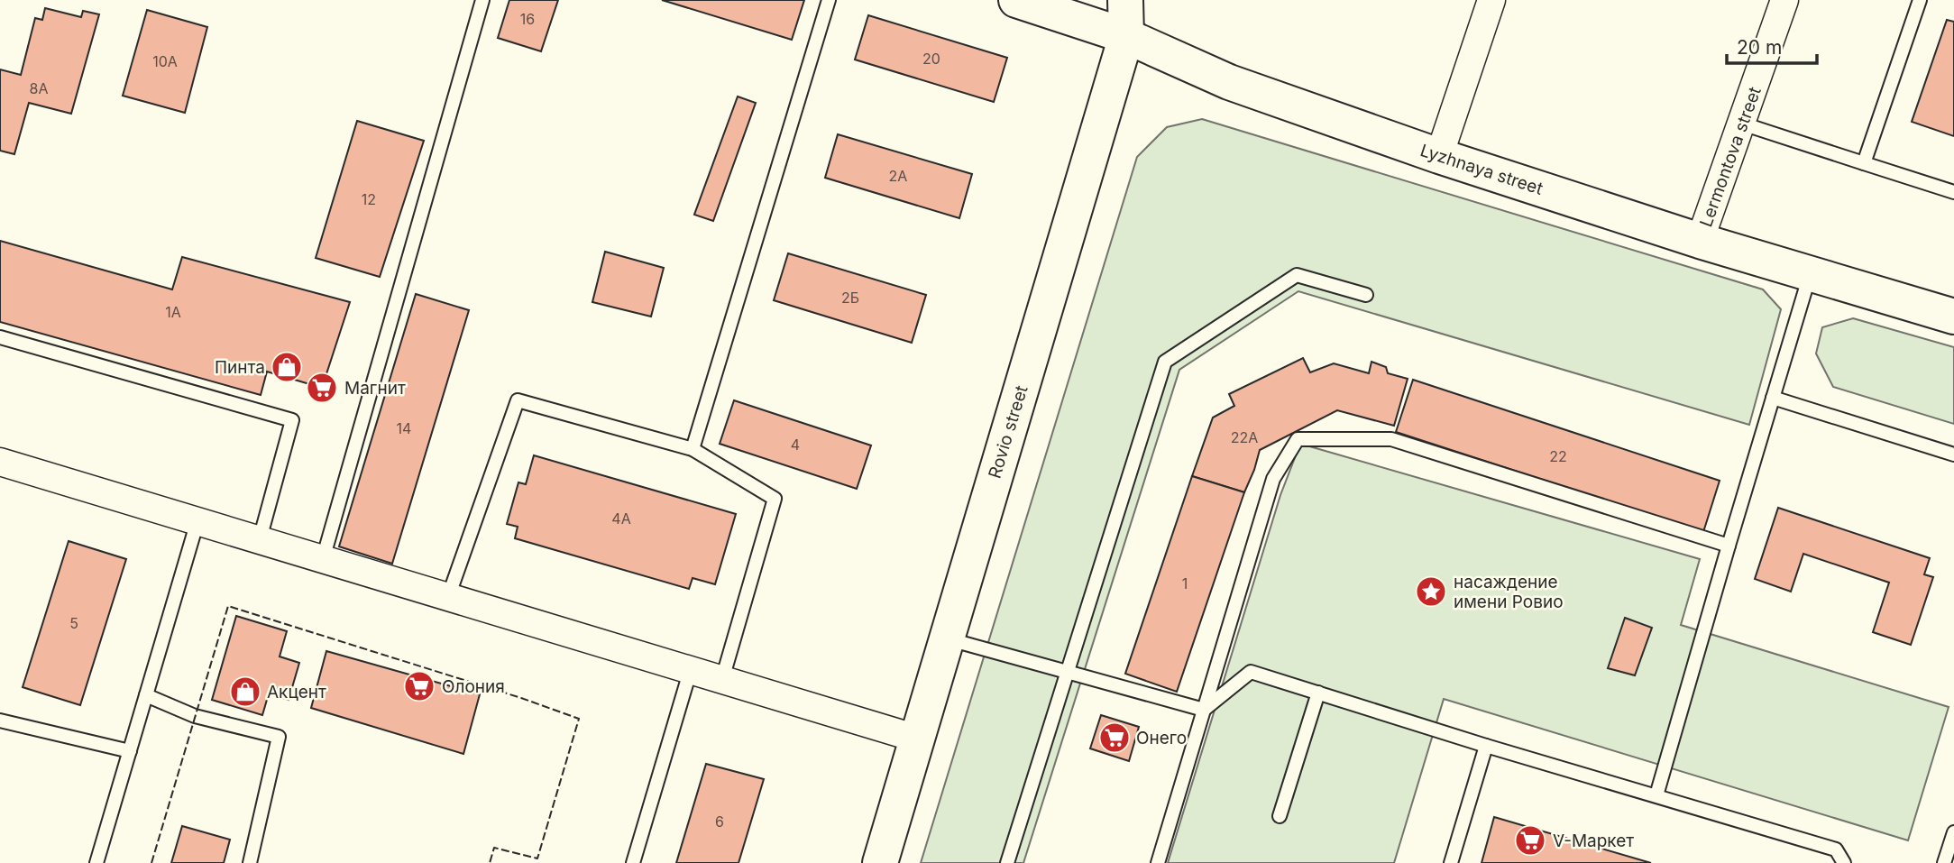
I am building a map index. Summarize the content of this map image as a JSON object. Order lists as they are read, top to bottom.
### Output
{
  "streets": {
    "main road": ["Lyzhnaya street", "Rovio street"],
    "street": ["Lermontova street"]
  },
  "crossings": [
    ["Lermontova street", "Lyzhnaya street"],
    ["Lyzhnaya street", "Rovio street"]
  ],
  "places": {
    "shop": ["Пинта", "Акцент"],
    "supermarket": [
      "Магнит",
      "Олония",
      "Онего",
      "V-Маркет"
    ],
    "place": ["насаждение имени Ровио"]
  },
  "house_numbers": [
    "16",
    "20",
    "10А",
    "8А",
    "2А",
    "12",
    "2Б",
    "1А",
    "14",
    "22А",
    "4",
    "22",
    "4А",
    "1",
    "5",
    "6"
  ],
  "scale_bar": "20 m"
}
